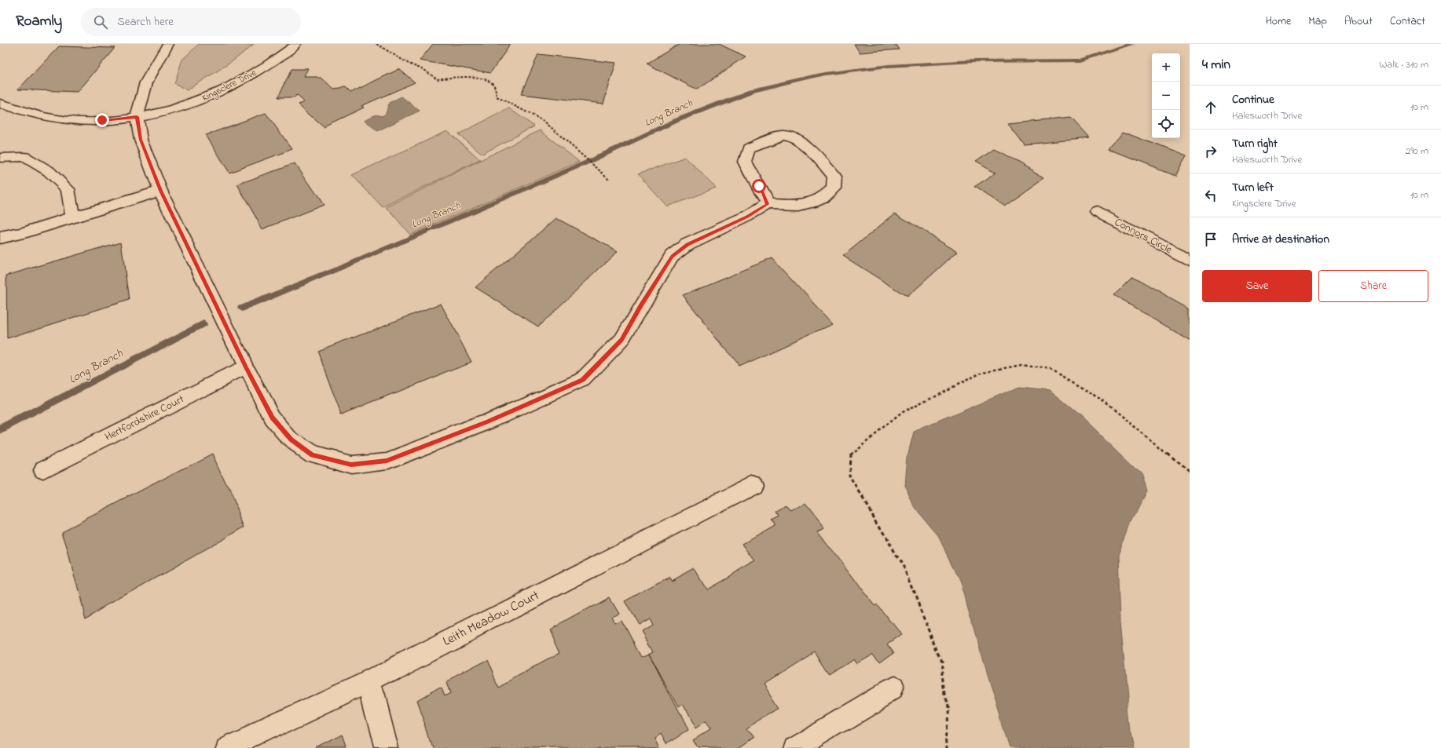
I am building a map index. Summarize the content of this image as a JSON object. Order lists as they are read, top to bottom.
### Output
{
  "streets": {
    "street": [
      "Kingsclere Drive",
      "Connors Circle",
      "Hertfordshire Court",
      "Leith Meadow Court"
    ]
  },
  "water": ["Long Branch"],
  "page": {
    "header": "Roamly",
    "search": "Search here",
    "nav": [
      "Home",
      "Map",
      "About",
      "Contact"
    ],
    "heading": ["4 min", "Walk · 310 m"],
    "map_buttons": ["+", "−"],
    "list": [
      ["Continue", "Halesworth Drive", "10 m"],
      ["Turn right", "Halesworth Drive", "290 m"],
      ["Turn left", "Kingsclere Drive", "10 m"],
      "Arrive at destination"
    ],
    "buttons": ["Save", "Share"]
  }
}
